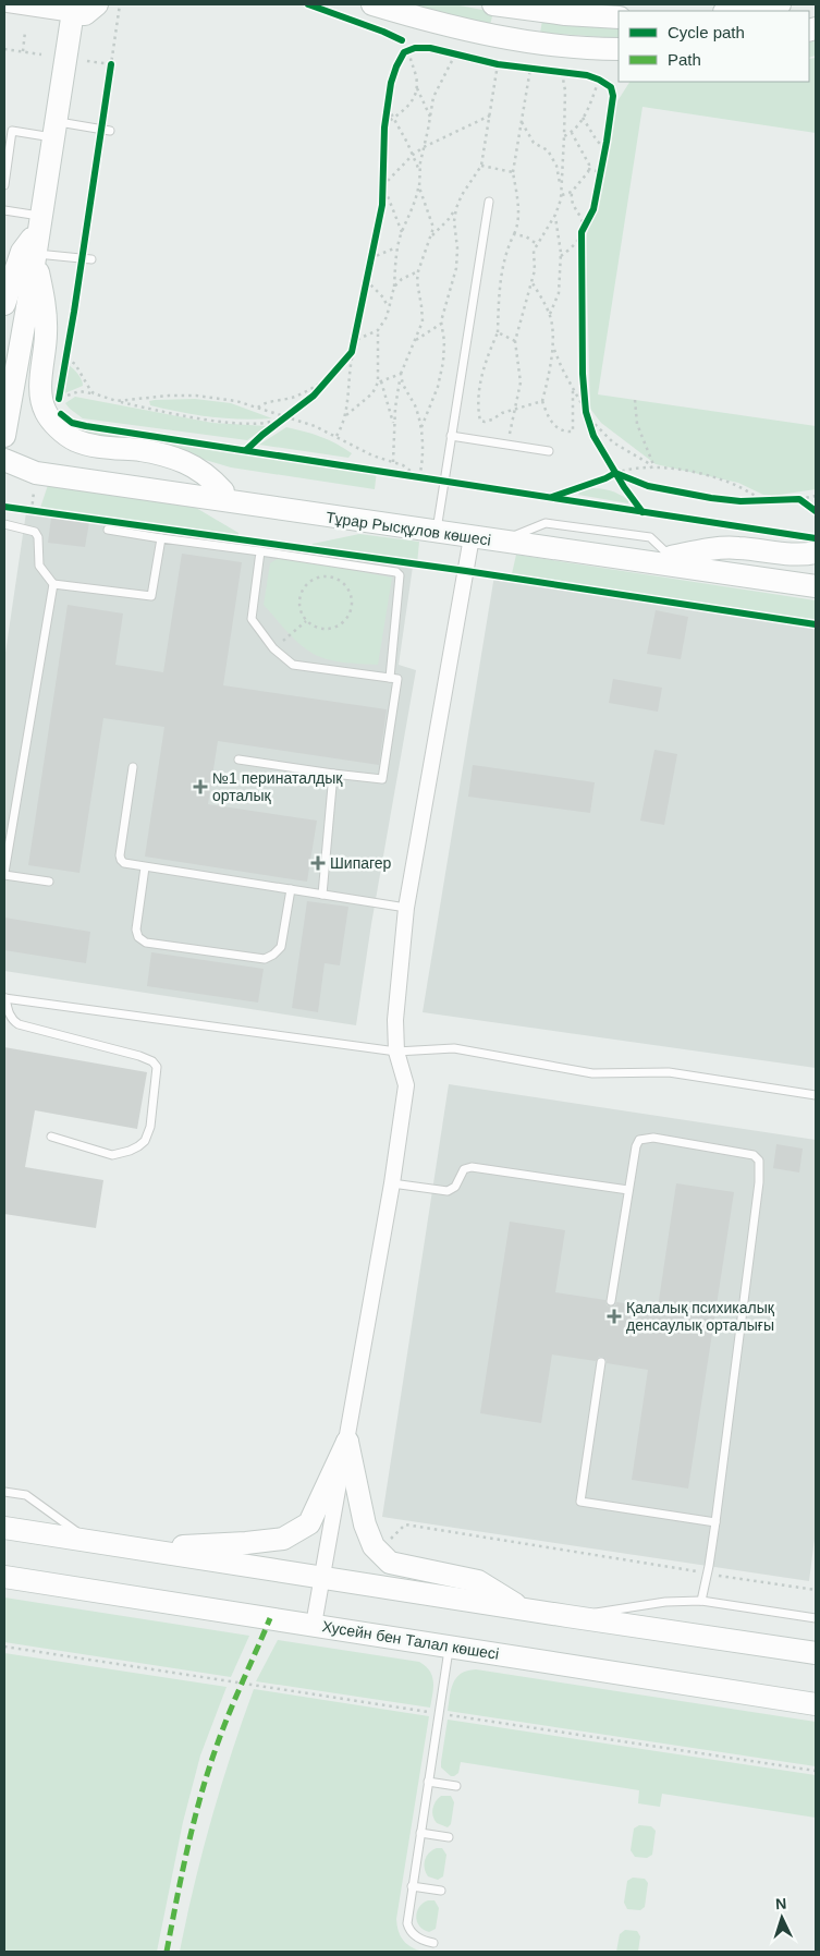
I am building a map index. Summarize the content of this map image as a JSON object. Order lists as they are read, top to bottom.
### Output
{
  "streets": {
    "street": ["Тұрар Рысқұлов көшесі", "Хусейн бен Талал көшесі"]
  },
  "places": {
    "health": ["№1 перинаталдық орталық", "Шипагер", "Қалалық психикалық денсаулық орталығы"]
  },
  "legend": ["Cycle path", "Path"],
  "north": "top"
}
